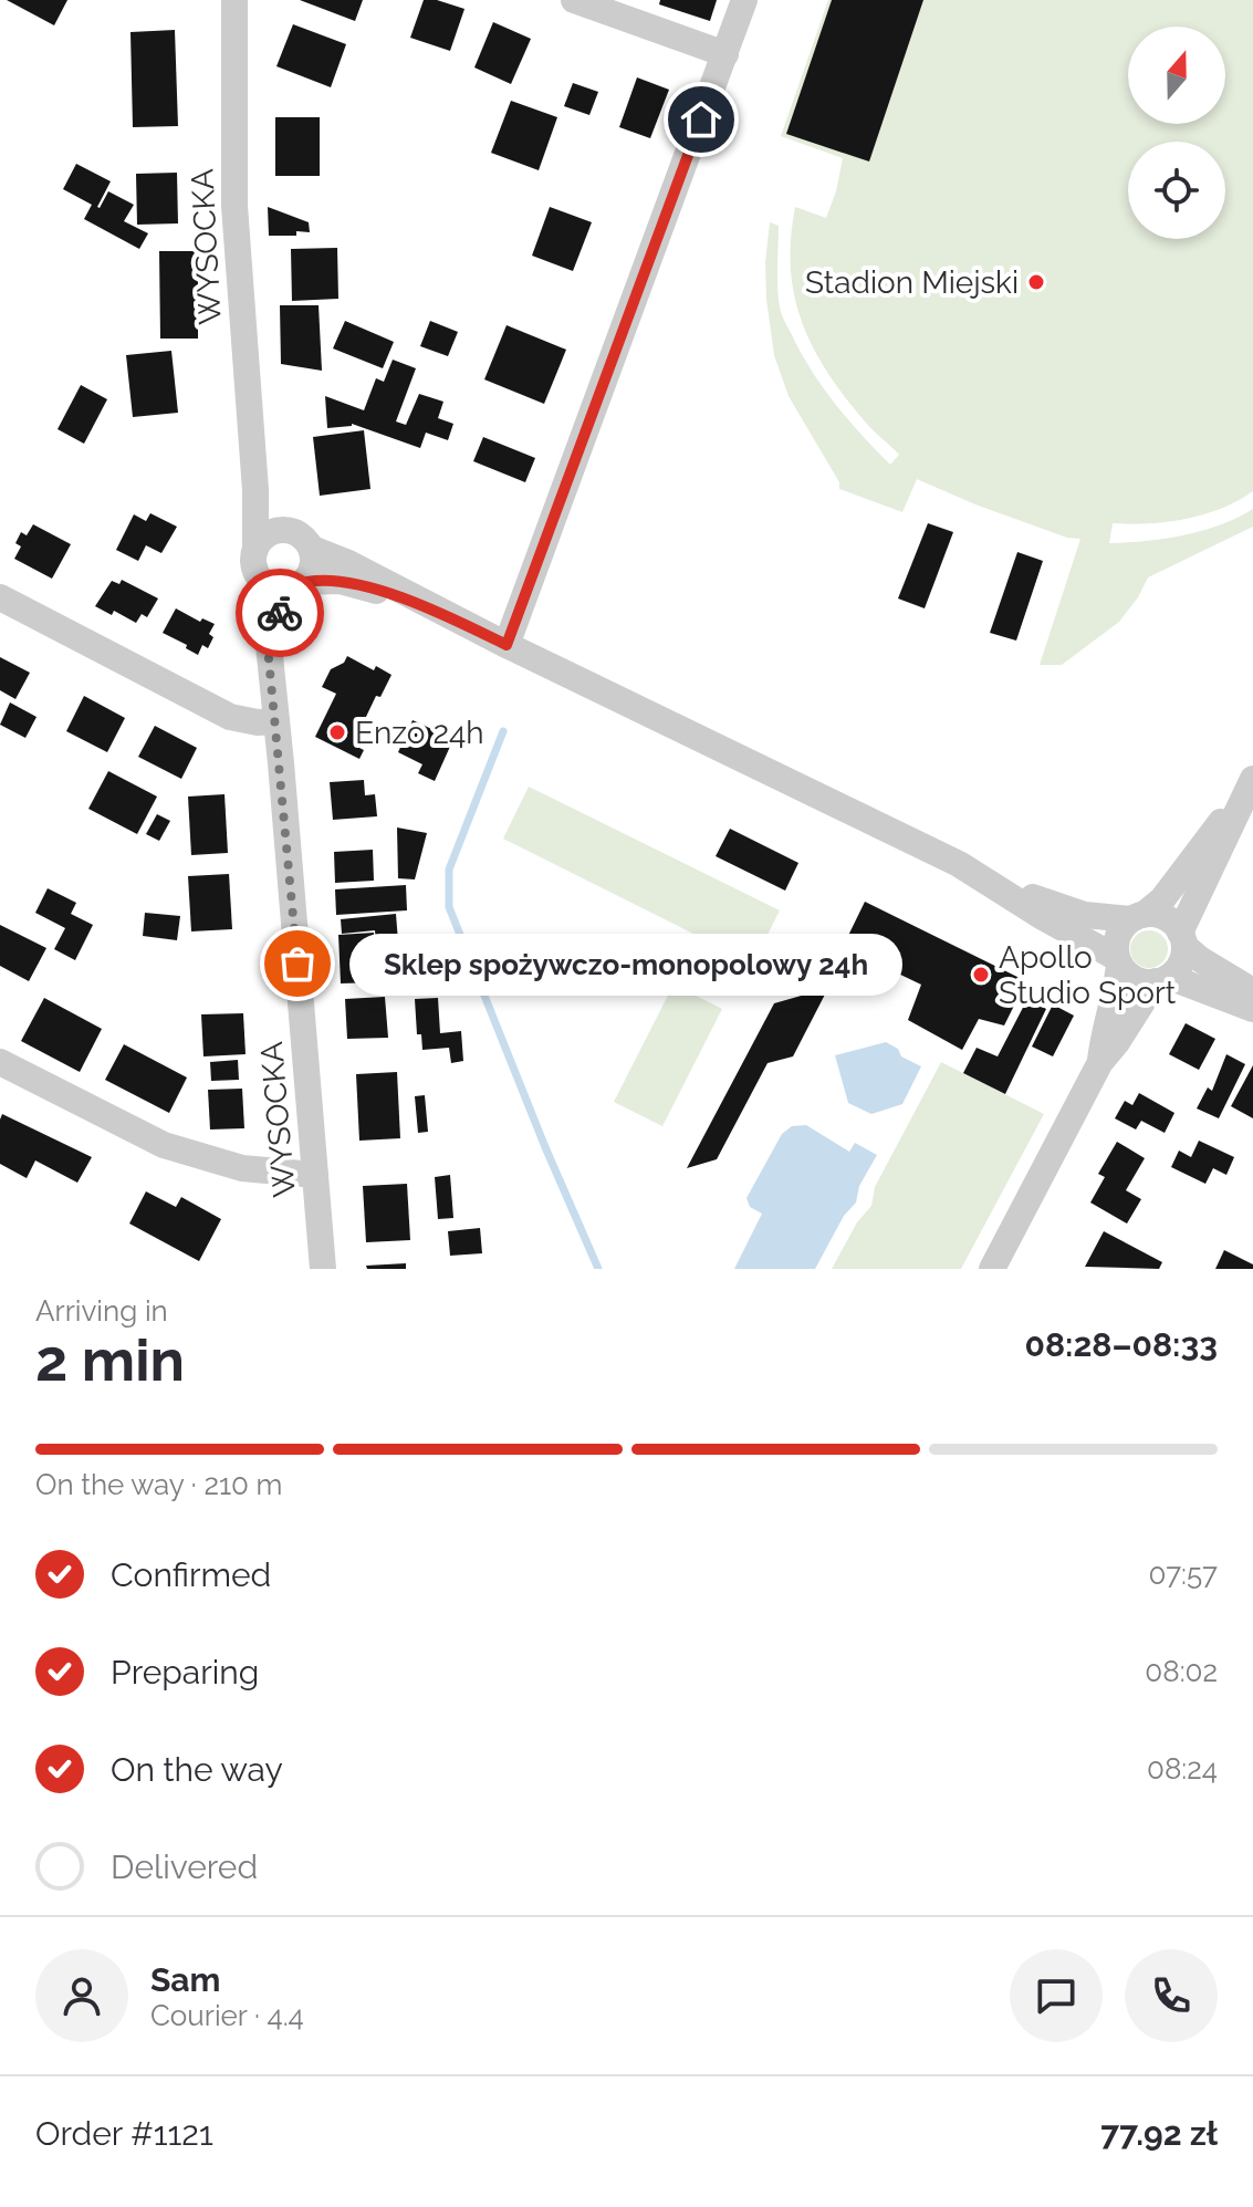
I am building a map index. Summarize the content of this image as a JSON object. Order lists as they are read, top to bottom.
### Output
{
  "streets": {
    "street": ["WYSOCKA"]
  },
  "places": [
    "Stadion Miejski",
    "Enzo 24h",
    "Sklep spożywczo-monopolowy 24h",
    "Apollo Studio Sport"
  ],
  "north": "top",
  "page": {
    "bubble": "Sklep spożywczo-monopolowy 24h",
    "heading": ["2 min", "Arriving in", "08:28–08:33"],
    "panel": [
      "Sam",
      "Courier · 4.4",
      "Order #1121",
      "77.92 zł"
    ],
    "bar": "On the way · 210 m",
    "list": [
      ["Confirmed", "07:57"],
      ["Preparing", "08:02"],
      ["On the way", "08:24"],
      "Delivered"
    ]
  }
}
